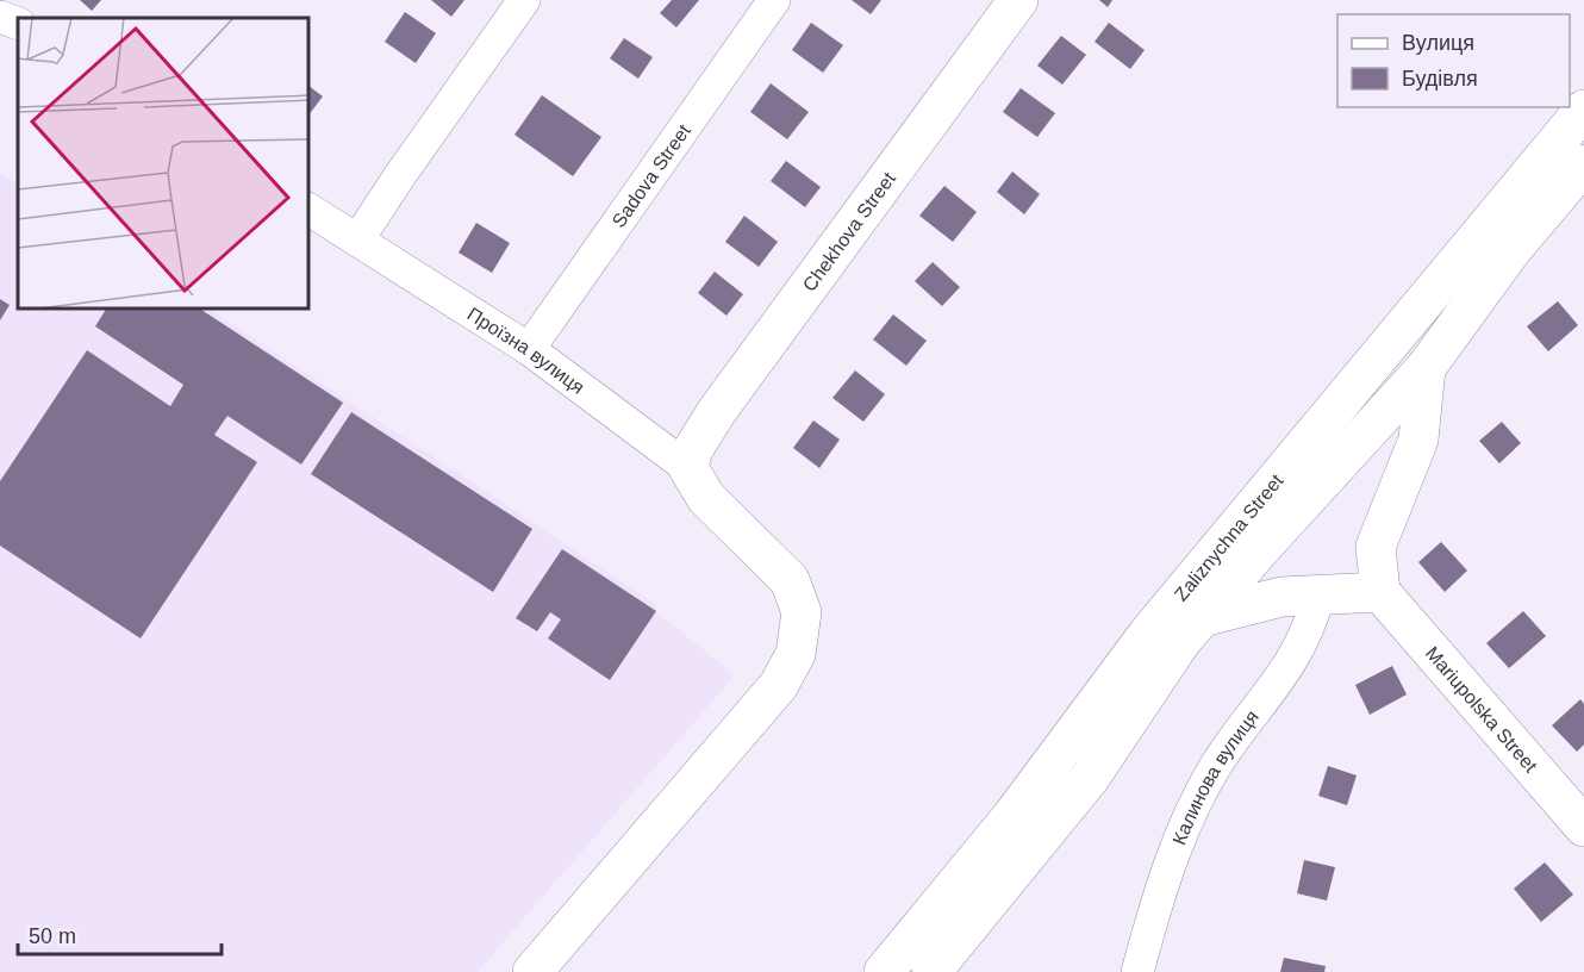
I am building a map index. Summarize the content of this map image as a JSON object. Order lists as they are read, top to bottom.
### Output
{
  "streets": {
    "main road": ["Chekhova Street", "Zaliznychna Street", "Mariupolska Street"],
    "street": ["Sadova Street", "Проїзна вулиця", "Калинова вулиця"]
  },
  "crossings": [
    ["Sadova Street", "Проїзна вулиця"],
    ["Chekhova Street", "Проїзна вулиця"]
  ],
  "legend": ["Вулиця", "Будівля"],
  "scale_bar": "50 m"
}
